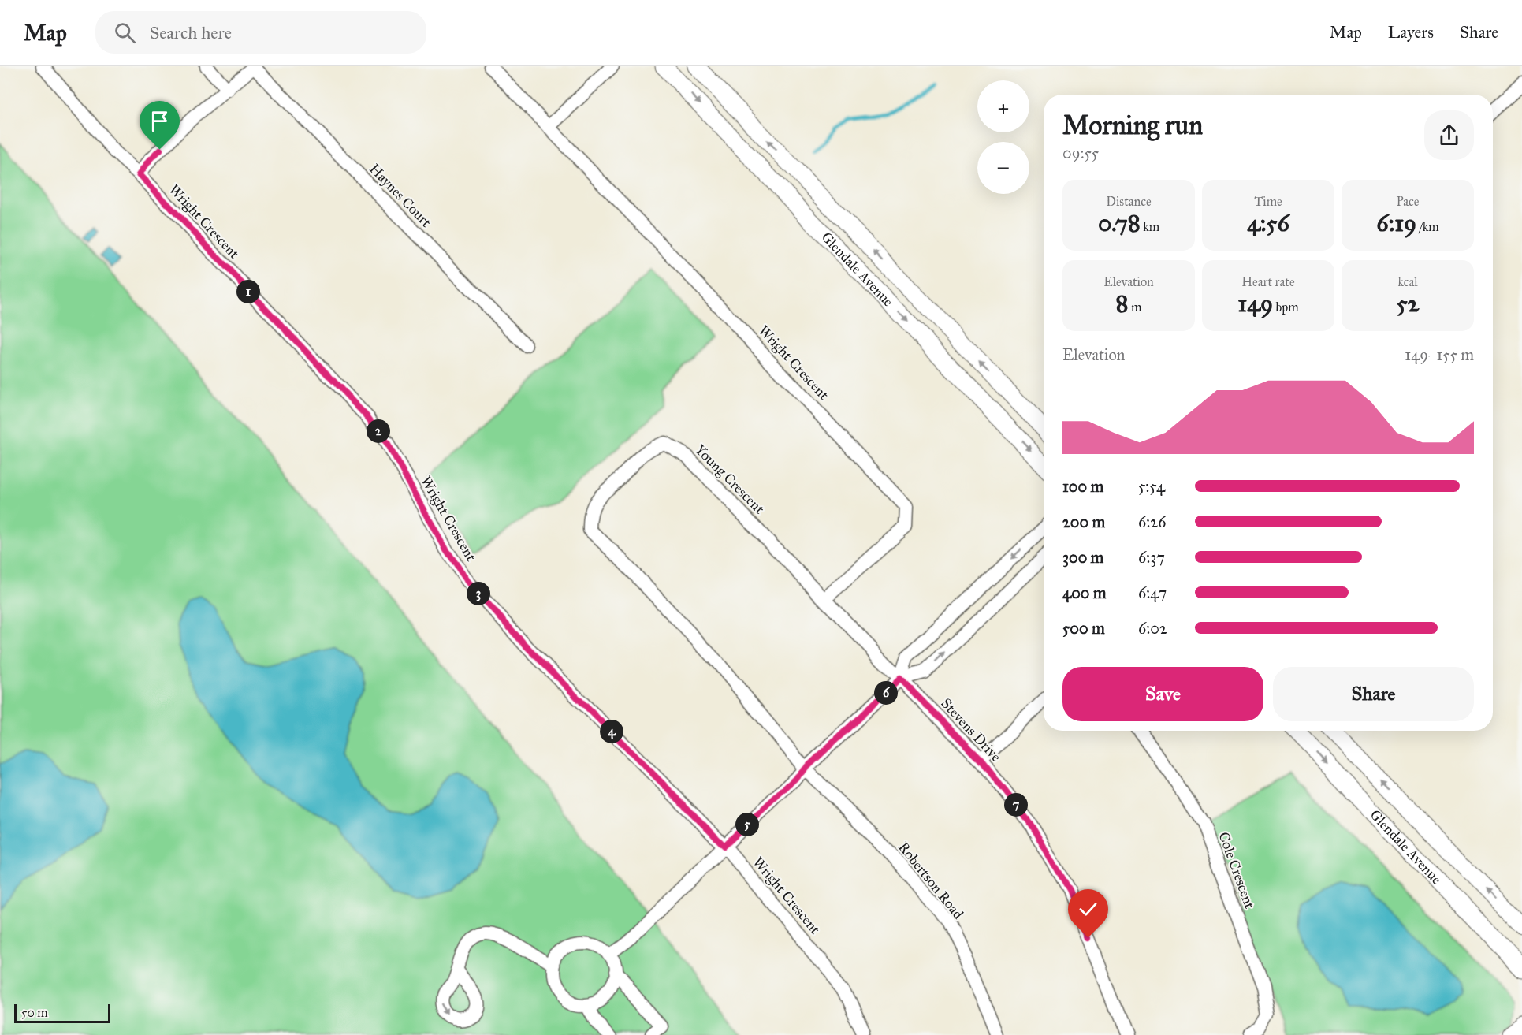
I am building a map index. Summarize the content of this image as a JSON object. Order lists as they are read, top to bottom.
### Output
{
  "streets": {
    "main road": ["Glendale Avenue"],
    "street": [
      "Haynes Court",
      "Wright Crescent",
      "Young Crescent",
      "Stevens Drive",
      "Cole Crescent",
      "Robertson Road"
    ]
  },
  "crossings": [
    ["Wright Crescent", "Young Crescent"],
    ["Young Crescent", "Stevens Drive"],
    ["Young Crescent", "Robertson Road"]
  ],
  "scale_bar": "50 m",
  "page": {
    "header": "Map",
    "search": "Search here",
    "nav": ["Map", "Layers", "Share"],
    "map_buttons": ["+", "−"],
    "heading": ["Morning run", "09:55"],
    "stats": [
      ["Distance", "0.78 km"],
      ["Time", "4:56"],
      ["Pace", "6:19 /km"],
      ["Elevation", "8 m"],
      ["Heart rate", "149 bpm"],
      ["kcal", "52"]
    ],
    "pins": [
      "1",
      "2",
      "3",
      "6",
      "4",
      "7",
      "5"
    ],
    "chart": ["Elevation", "149–155 m"],
    "list": [
      {
        "name": "100 m",
        "note": "5:54"
      },
      {
        "name": "200 m",
        "note": "6:26"
      },
      {
        "name": "300 m",
        "note": "6:37"
      },
      {
        "name": "400 m",
        "note": "6:47"
      },
      {
        "name": "500 m",
        "note": "6:02"
      }
    ],
    "buttons": ["Save", "Share"],
    "scale": "50 m"
  }
}
